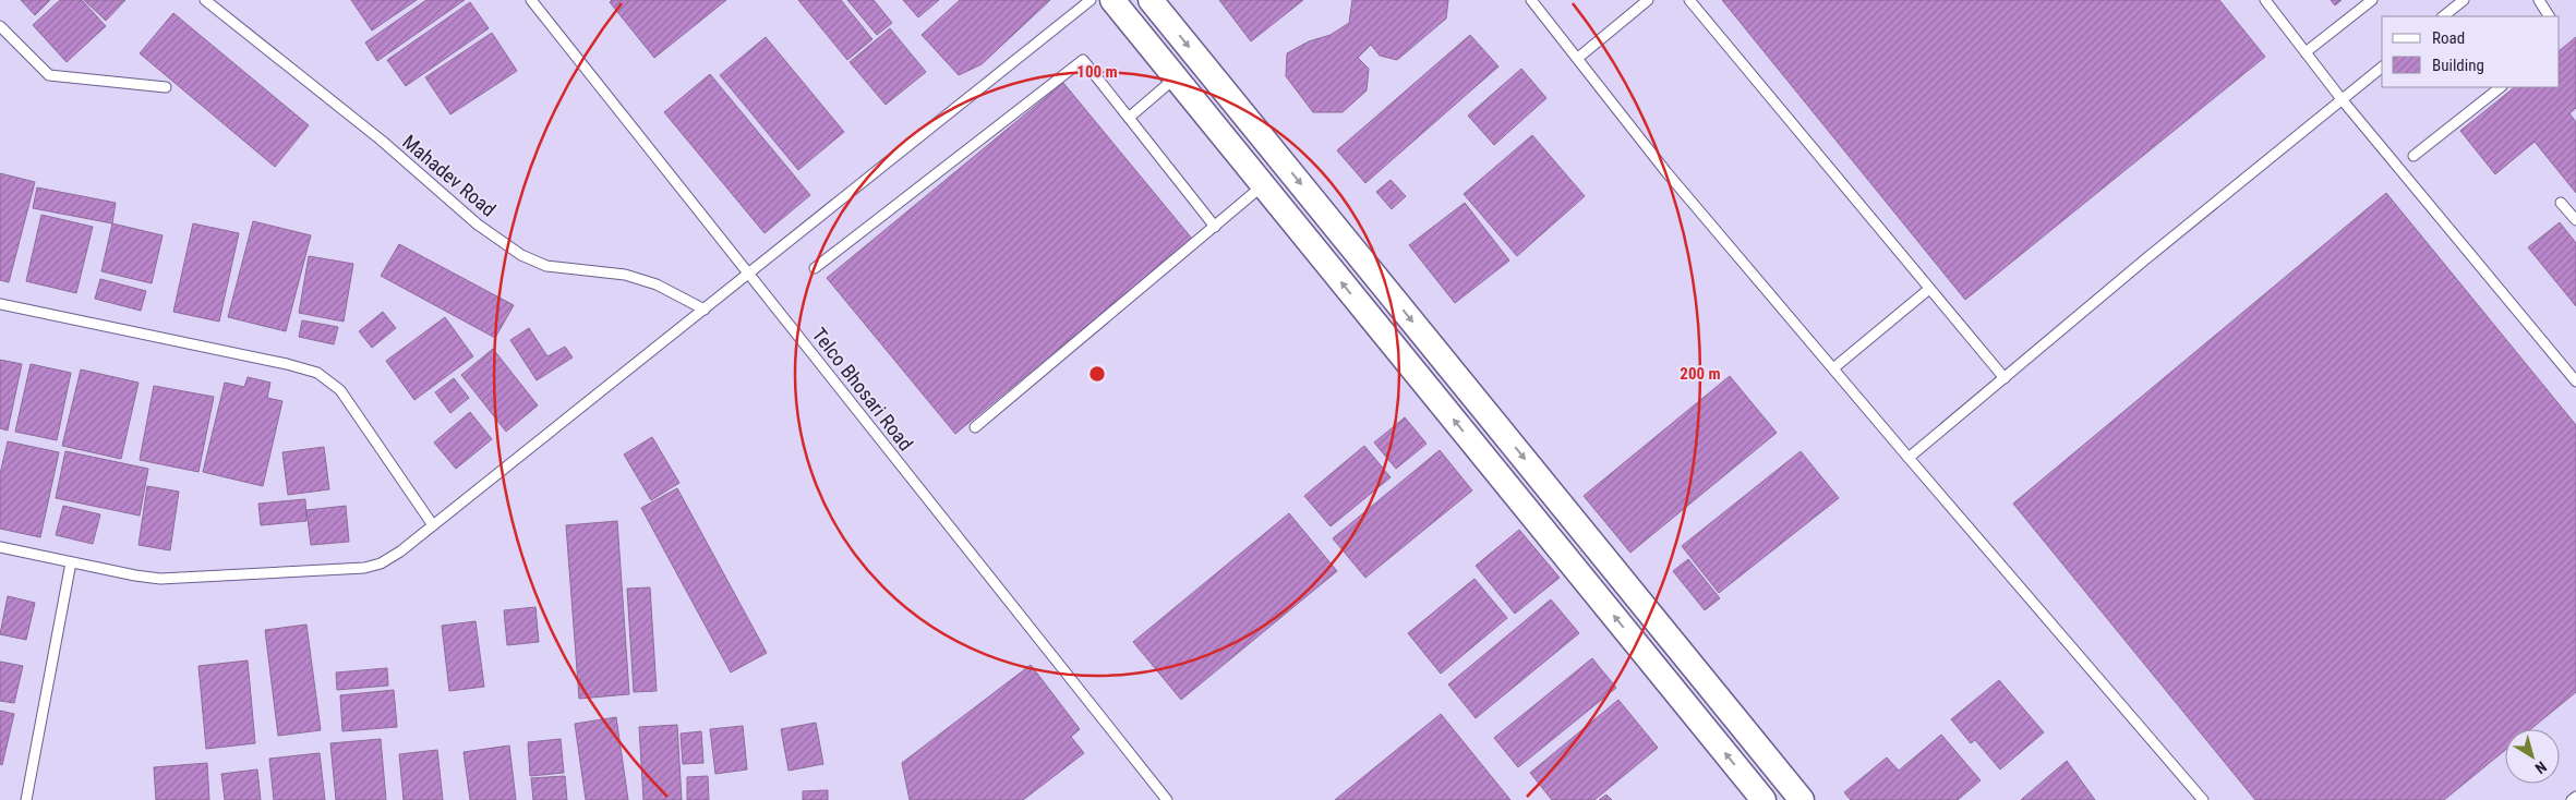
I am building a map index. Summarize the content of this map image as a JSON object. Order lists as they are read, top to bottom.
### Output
{
  "streets": {
    "lane": ["Mahadev Road", "Telco Bhosari Road"]
  },
  "legend": ["Road", "Building"],
  "north": "bottom right",
  "rings": ["100 m", "200 m"]
}
